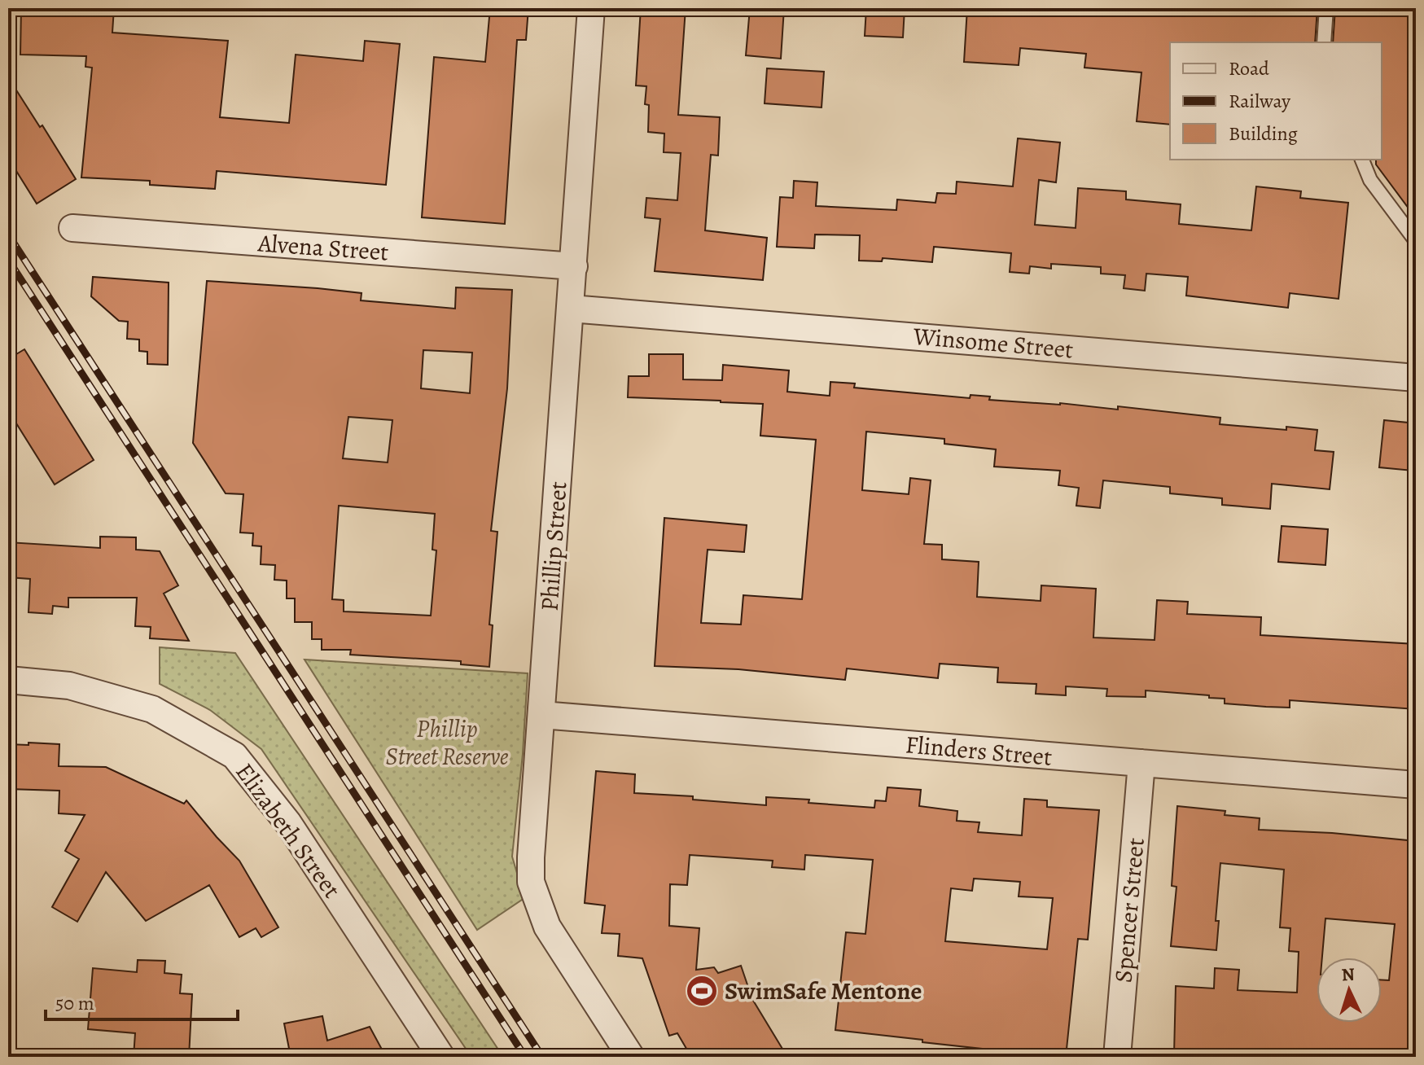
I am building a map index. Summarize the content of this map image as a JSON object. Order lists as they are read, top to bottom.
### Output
{
  "streets": {
    "street": [
      "Alvena Street",
      "Winsome Street",
      "Phillip Street",
      "Flinders Street",
      "Elizabeth Street",
      "Spencer Street"
    ]
  },
  "crossings": [
    ["Alvena Street", "Phillip Street"],
    ["Winsome Street", "Phillip Street"],
    ["Phillip Street", "Flinders Street"],
    ["Flinders Street", "Spencer Street"]
  ],
  "parks": ["Phillip Street Reserve"],
  "places": {
    "sports": ["SwimSafe Mentone"]
  },
  "legend": ["Road", "Railway", "Building"],
  "scale_bar": "50 m",
  "north": "top"
}
